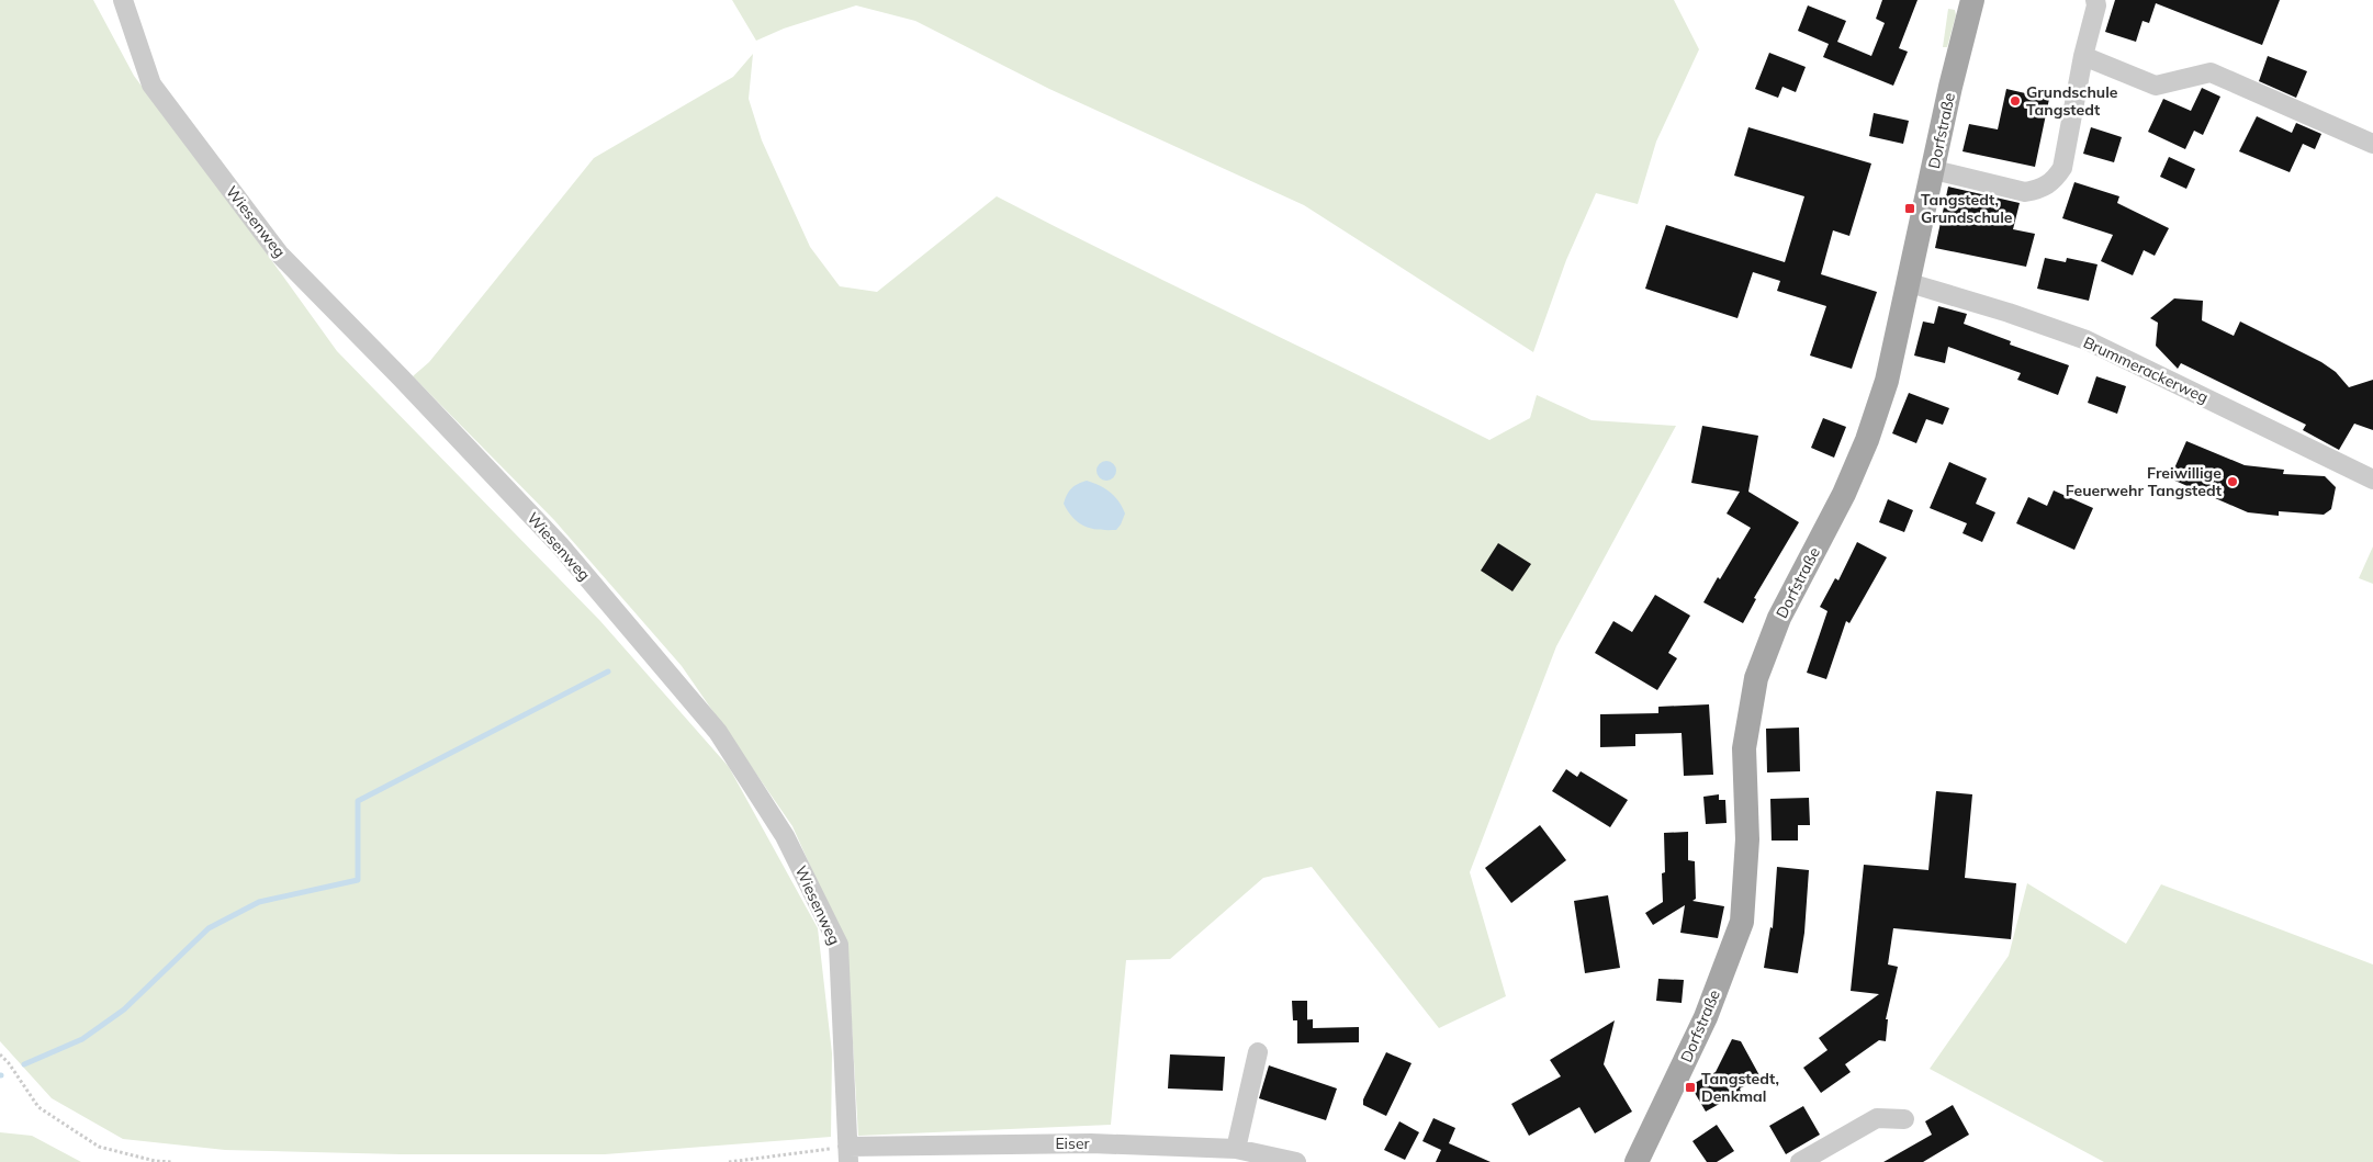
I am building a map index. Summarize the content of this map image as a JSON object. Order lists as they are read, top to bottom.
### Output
{
  "streets": {
    "main road": ["Dorfstraße"],
    "street": ["Wiesenweg", "Brummerackerweg", "Eiser"]
  },
  "crossings": [
    ["Dorfstraße", "Brummerackerweg"],
    ["Wiesenweg", "Eiser"]
  ],
  "places": {
    "other": ["Grundschule Tangstedt", "Freiwillige Feuerwehr Tangstedt"],
    "transit": ["Tangstedt, Grundschule", "Tangstedt, Denkmal"]
  }
}
